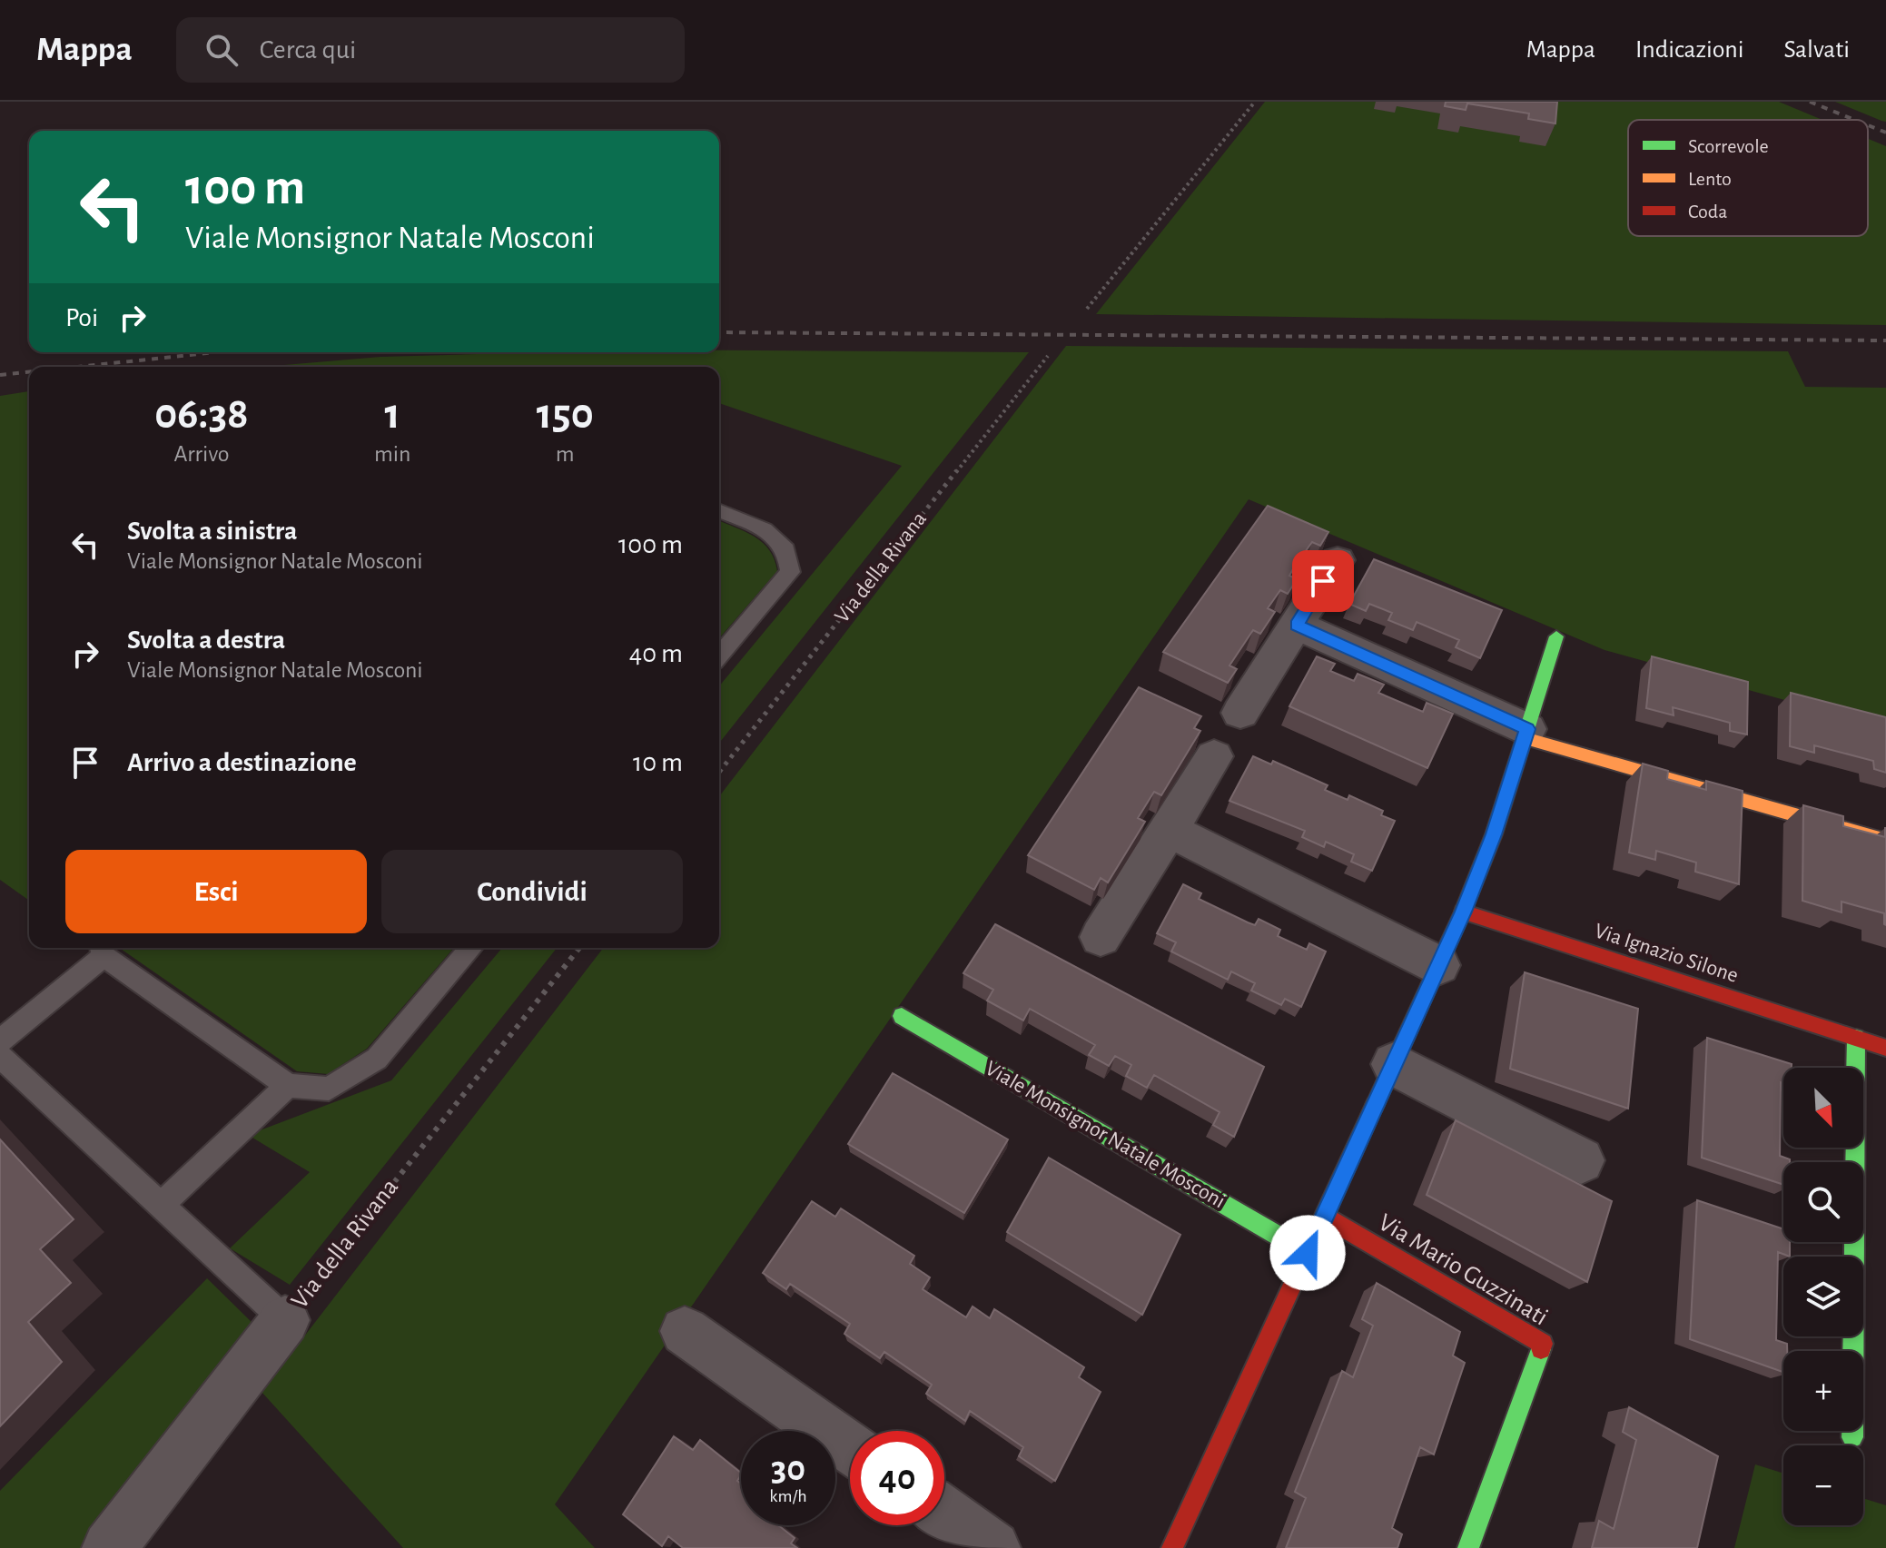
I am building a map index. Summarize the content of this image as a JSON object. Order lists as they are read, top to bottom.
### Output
{
  "streets": {
    "street": [
      "Via della Rivana",
      "Via Ignazio Silone",
      "Viale Monsignor Natale Mosconi",
      "Via Mario Guzzinati"
    ]
  },
  "legend": ["Scorrevole", "Lento", "Coda"],
  "north": "bottom right",
  "page": {
    "header": "Mappa",
    "search": "Cerca qui",
    "nav": ["Mappa", "Indicazioni", "Salvati"],
    "turn": ["100 m", "Viale Monsignor Natale Mosconi"],
    "then": "Poi",
    "eta": [
      "06:38",
      "Arrivo",
      "1",
      "min",
      "150",
      "m"
    ],
    "list": [
      {
        "name": "Svolta a sinistra",
        "note": "Viale Monsignor Natale Mosconi",
        "value": "100 m"
      },
      {
        "name": "Svolta a destra",
        "note": "Viale Monsignor Natale Mosconi",
        "value": "40 m"
      },
      {
        "name": "Arrivo a destinazione",
        "value": "10 m"
      }
    ],
    "buttons": ["Esci", "Condividi"],
    "map_buttons": ["+", "−"],
    "speed": "30 km/h",
    "limit": "40"
  }
}
